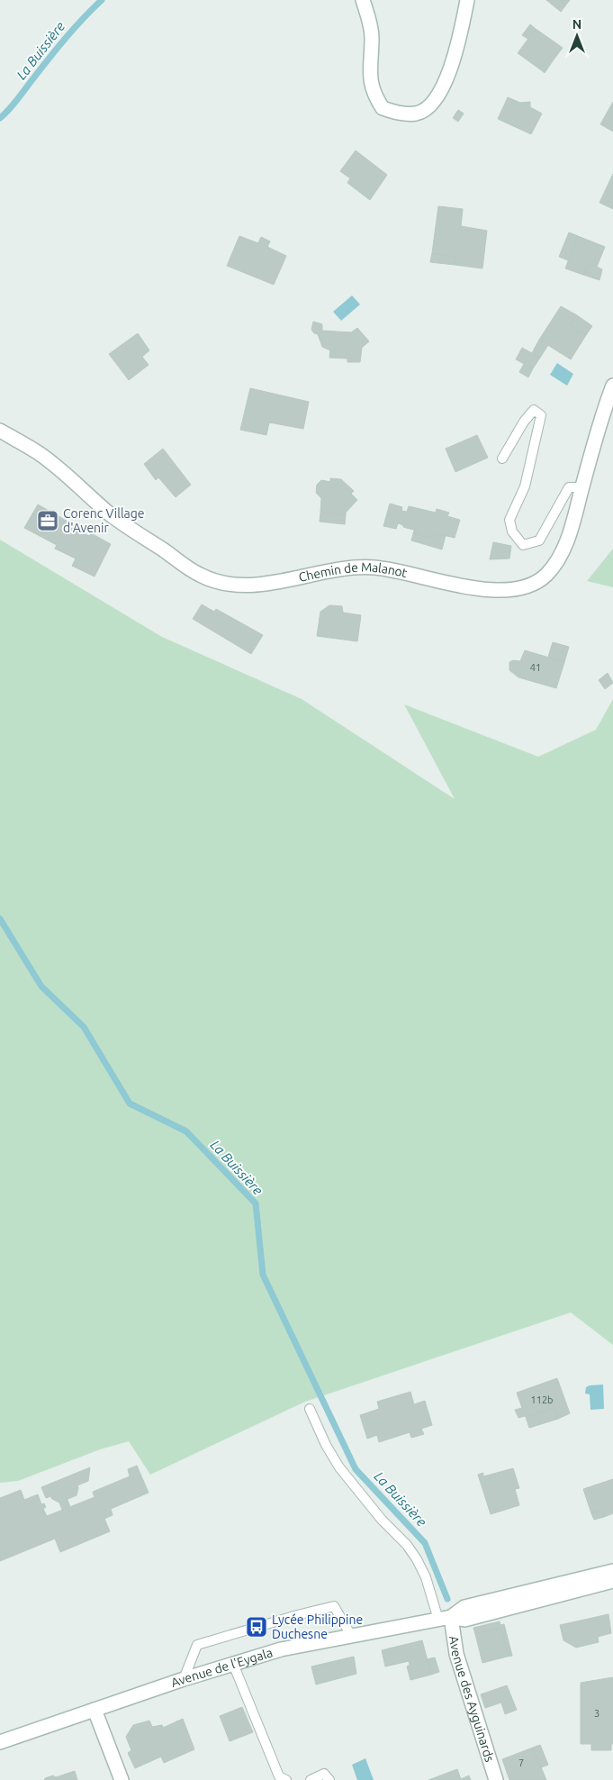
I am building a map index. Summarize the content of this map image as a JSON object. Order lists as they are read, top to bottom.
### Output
{
  "streets": {
    "street": ["Chemin de Malanot", "Avenue de l'Eygala", "Avenue des Ayguinards"]
  },
  "crossings": [
    ["Avenue de l'Eygala", "Avenue des Ayguinards"]
  ],
  "water": ["La Buissière"],
  "places": {
    "office": ["Corenc Village d'Avenir"],
    "bus stop": ["Lycée Philippine Duchesne"]
  },
  "house_numbers": [
    "41",
    "112b",
    "3",
    "7"
  ],
  "north": "top"
}
